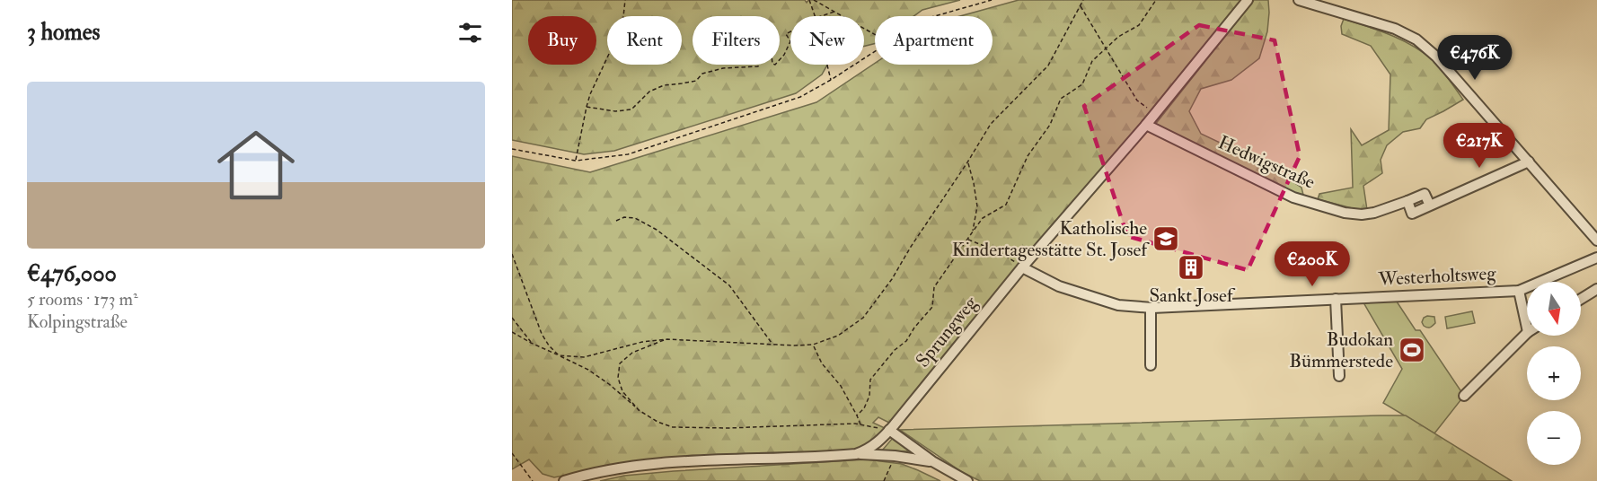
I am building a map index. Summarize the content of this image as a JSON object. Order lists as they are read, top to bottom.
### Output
{
  "streets": {
    "street": ["Hedwigstraße", "Westerholtsweg", "Sprungweg"]
  },
  "crossings": [
    ["Hedwigstraße", "Sprungweg"],
    ["Westerholtsweg", "Sprungweg"]
  ],
  "places": {
    "school or university": ["Katholische Kindertagesstätte St. Josef"],
    "building": ["Sankt Josef"],
    "sports": ["Budokan Bümmerstede"]
  },
  "north": "bottom",
  "page": {
    "heading": "3 homes",
    "chip": [
      "Buy",
      "Rent",
      "Filters",
      "New",
      "Apartment"
    ],
    "price": ["€476K", "€217K", "€200K"],
    "list": [
      {
        "name": "€476,000",
        "note": "5 rooms · 173 m² · Kolpingstraße"
      }
    ],
    "map_buttons": ["+", "−"]
  }
}
